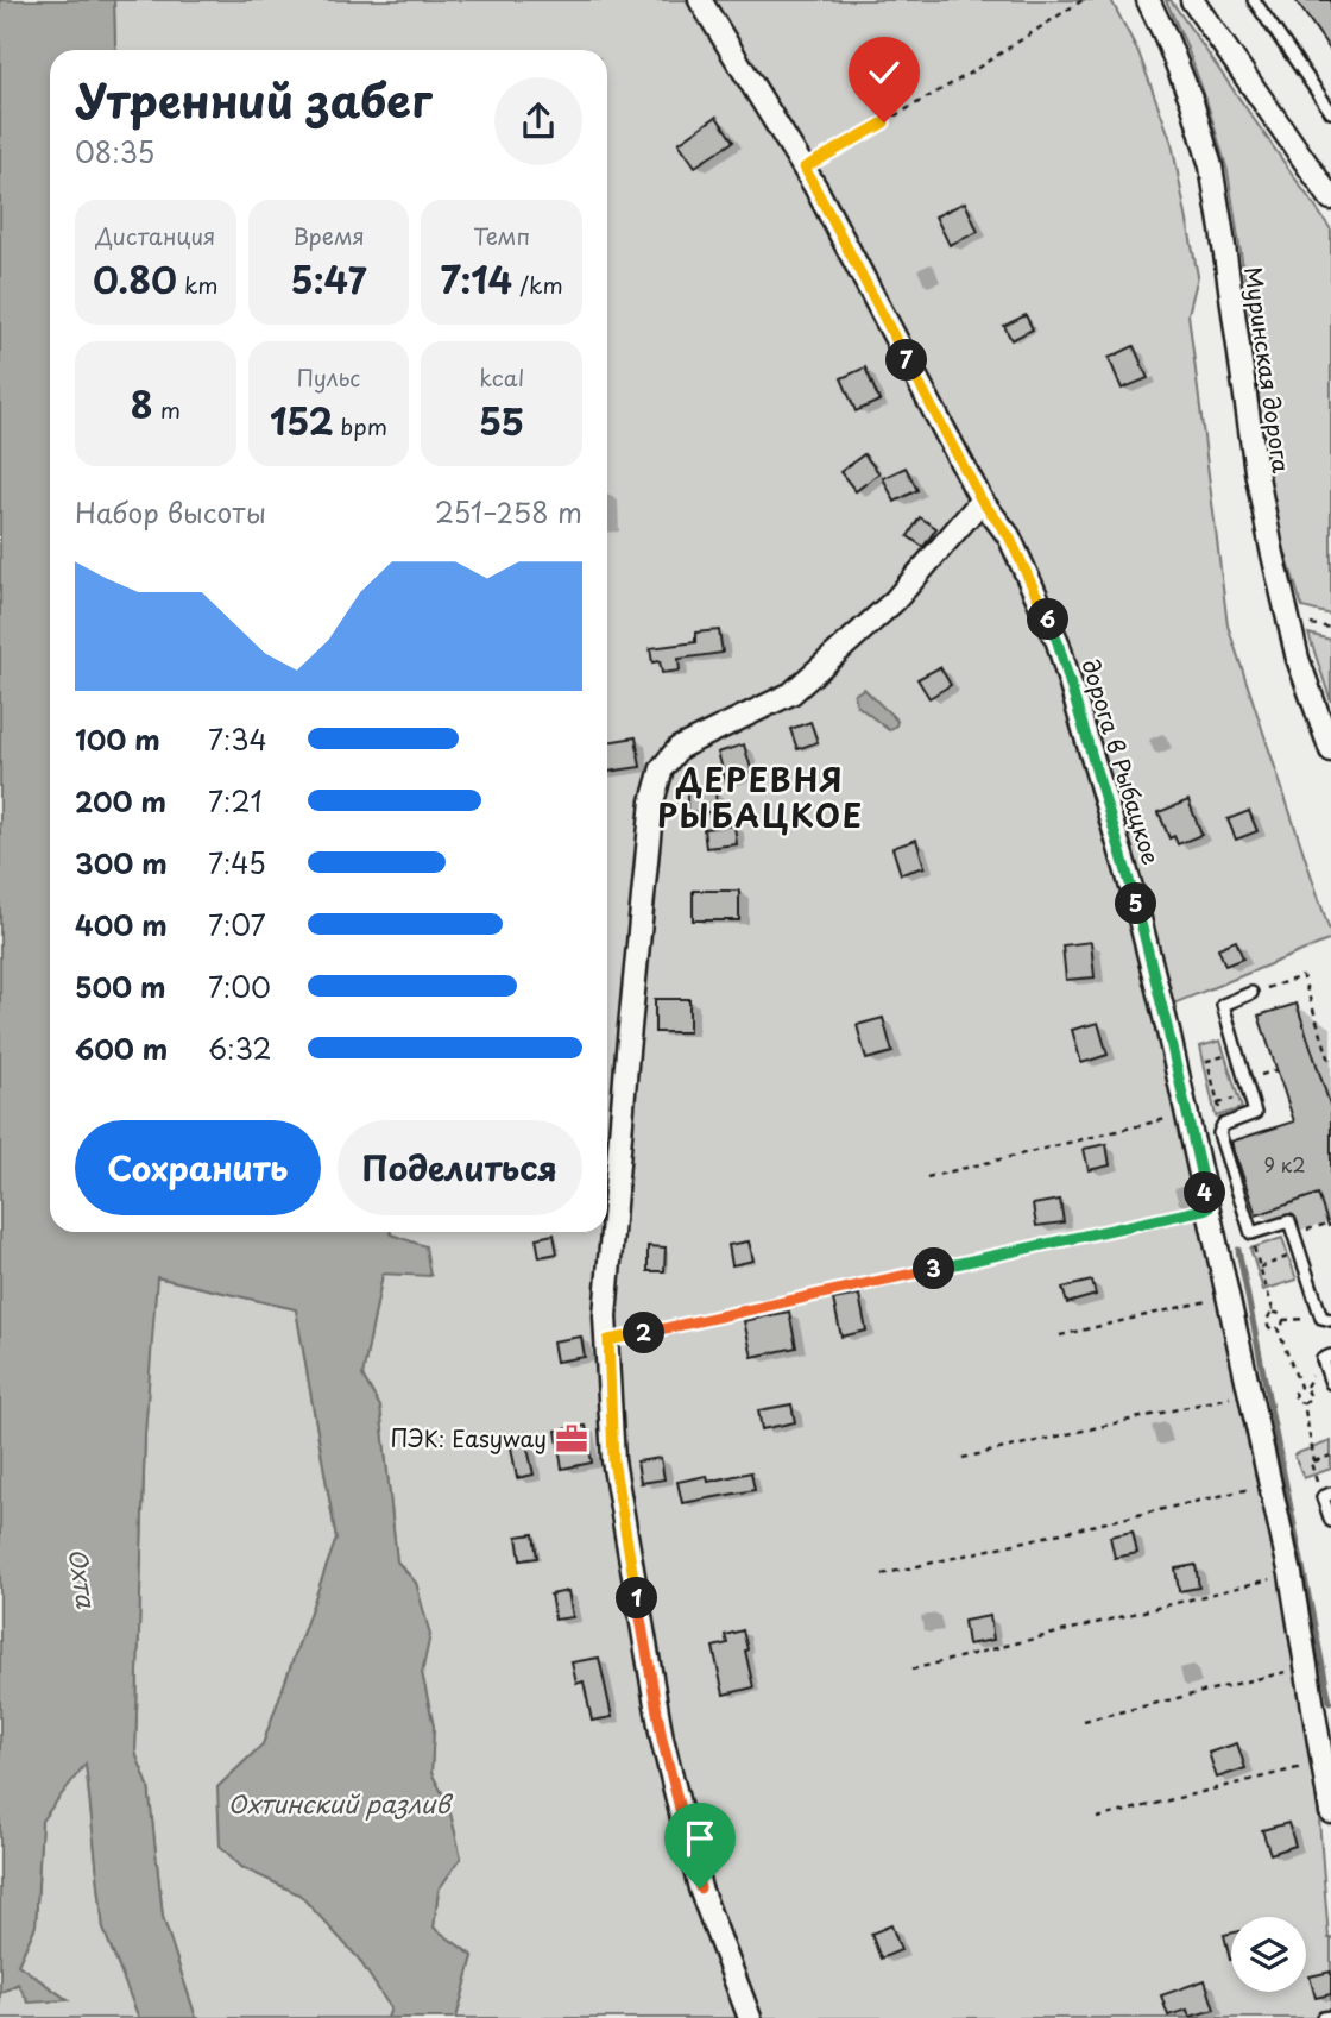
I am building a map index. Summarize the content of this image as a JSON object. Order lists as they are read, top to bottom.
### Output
{
  "streets": {
    "street": ["Муринская дорога", "дорога в Рыбацкое"]
  },
  "districts": ["ДЕРЕВНЯ РЫБАЦКОЕ"],
  "water": ["Охта", "Охтинский разлив"],
  "places": {
    "office": ["ПЭК: Easyway"]
  },
  "house_numbers": ["9 к2"],
  "page": {
    "heading": ["Утренний забег", "08:35"],
    "stats": [
      ["Дистанция", "0.80 km"],
      ["Время", "5:47"],
      ["Темп", "7:14 /km"],
      ["8 m"],
      ["Пульс", "152 bpm"],
      ["kcal", "55"]
    ],
    "pins": [
      "7",
      "6",
      "5",
      "4",
      "3",
      "2",
      "1"
    ],
    "chart": ["Набор высоты", "251–258 m"],
    "list": [
      {
        "name": "100 m",
        "note": "7:34"
      },
      {
        "name": "200 m",
        "note": "7:21"
      },
      {
        "name": "300 m",
        "note": "7:45"
      },
      {
        "name": "400 m",
        "note": "7:07"
      },
      {
        "name": "500 m",
        "note": "7:00"
      },
      {
        "name": "600 m",
        "note": "6:32"
      }
    ],
    "buttons": ["Сохранить", "Поделиться"]
  }
}
